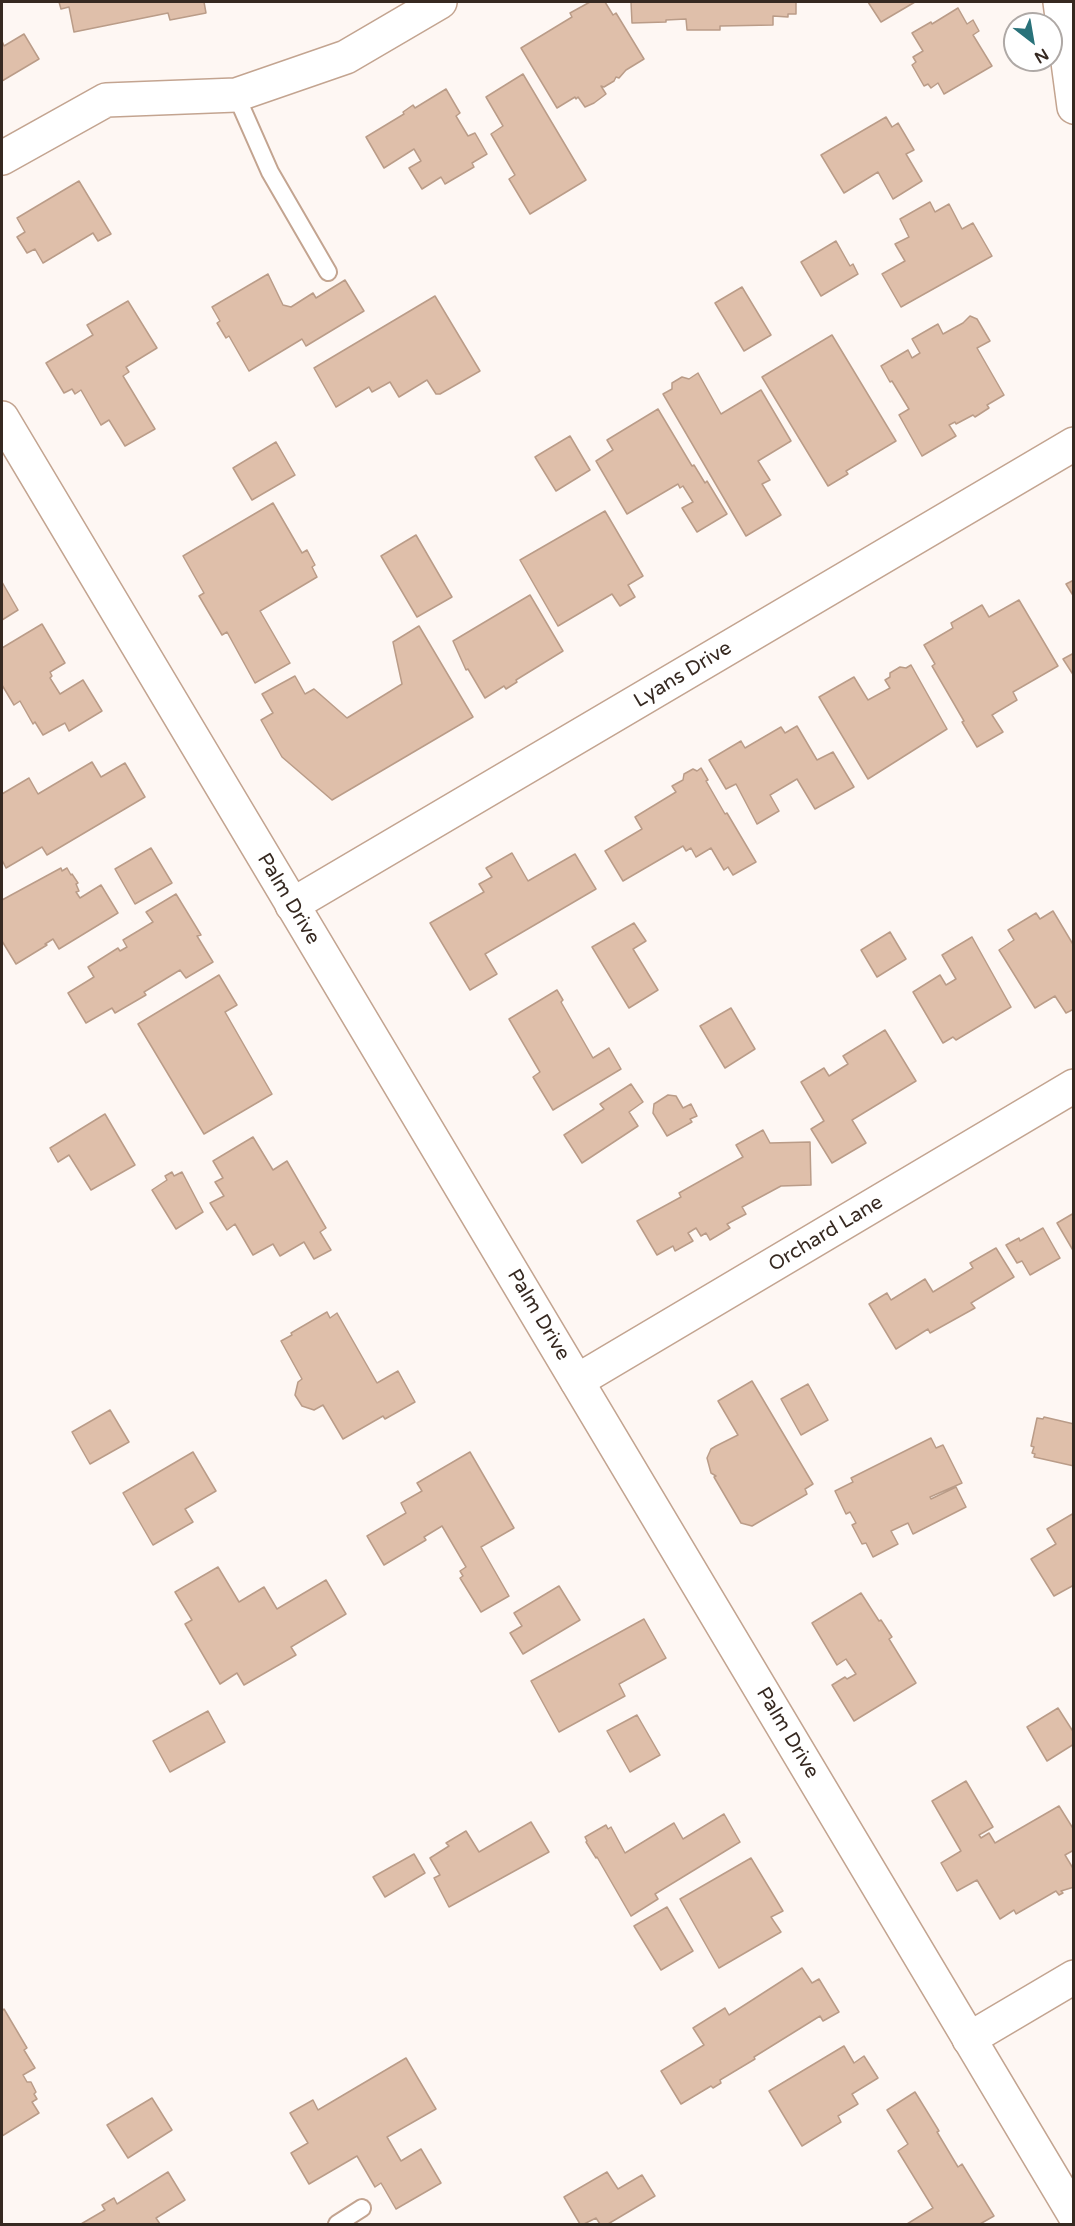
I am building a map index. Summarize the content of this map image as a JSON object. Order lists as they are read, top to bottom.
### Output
{
  "streets": {
    "street": ["Lyans Drive", "Palm Drive", "Orchard Lane"]
  },
  "crossings": [
    ["Lyans Drive", "Palm Drive"],
    ["Palm Drive", "Orchard Lane"]
  ],
  "north": "bottom right"
}
